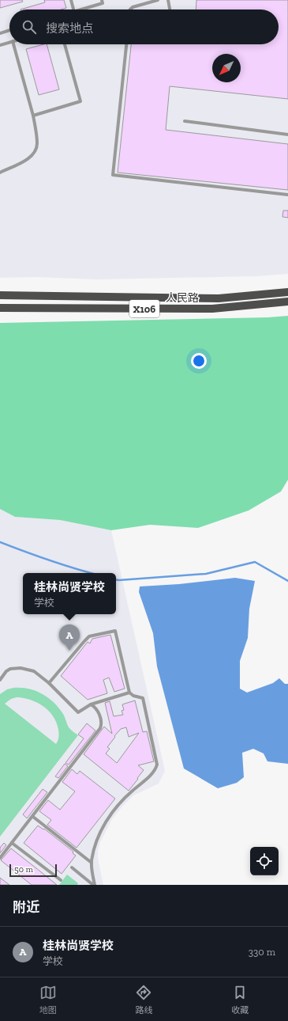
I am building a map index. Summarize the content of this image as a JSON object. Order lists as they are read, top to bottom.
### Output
{
  "streets": {
    "main road": ["人民路", "X106"]
  },
  "scale_bar": "50 m",
  "north": "bottom left",
  "page": {
    "search": "搜索地点",
    "popup": ["桂林尚贤学校", "学校"],
    "pins": "A",
    "scale": "50 m",
    "heading": "附近",
    "list": [
      {
        "mark": "A",
        "name": "桂林尚贤学校",
        "note": "学校",
        "value": "330 m"
      }
    ],
    "nav": ["地图", "路线", "收藏"]
  }
}
